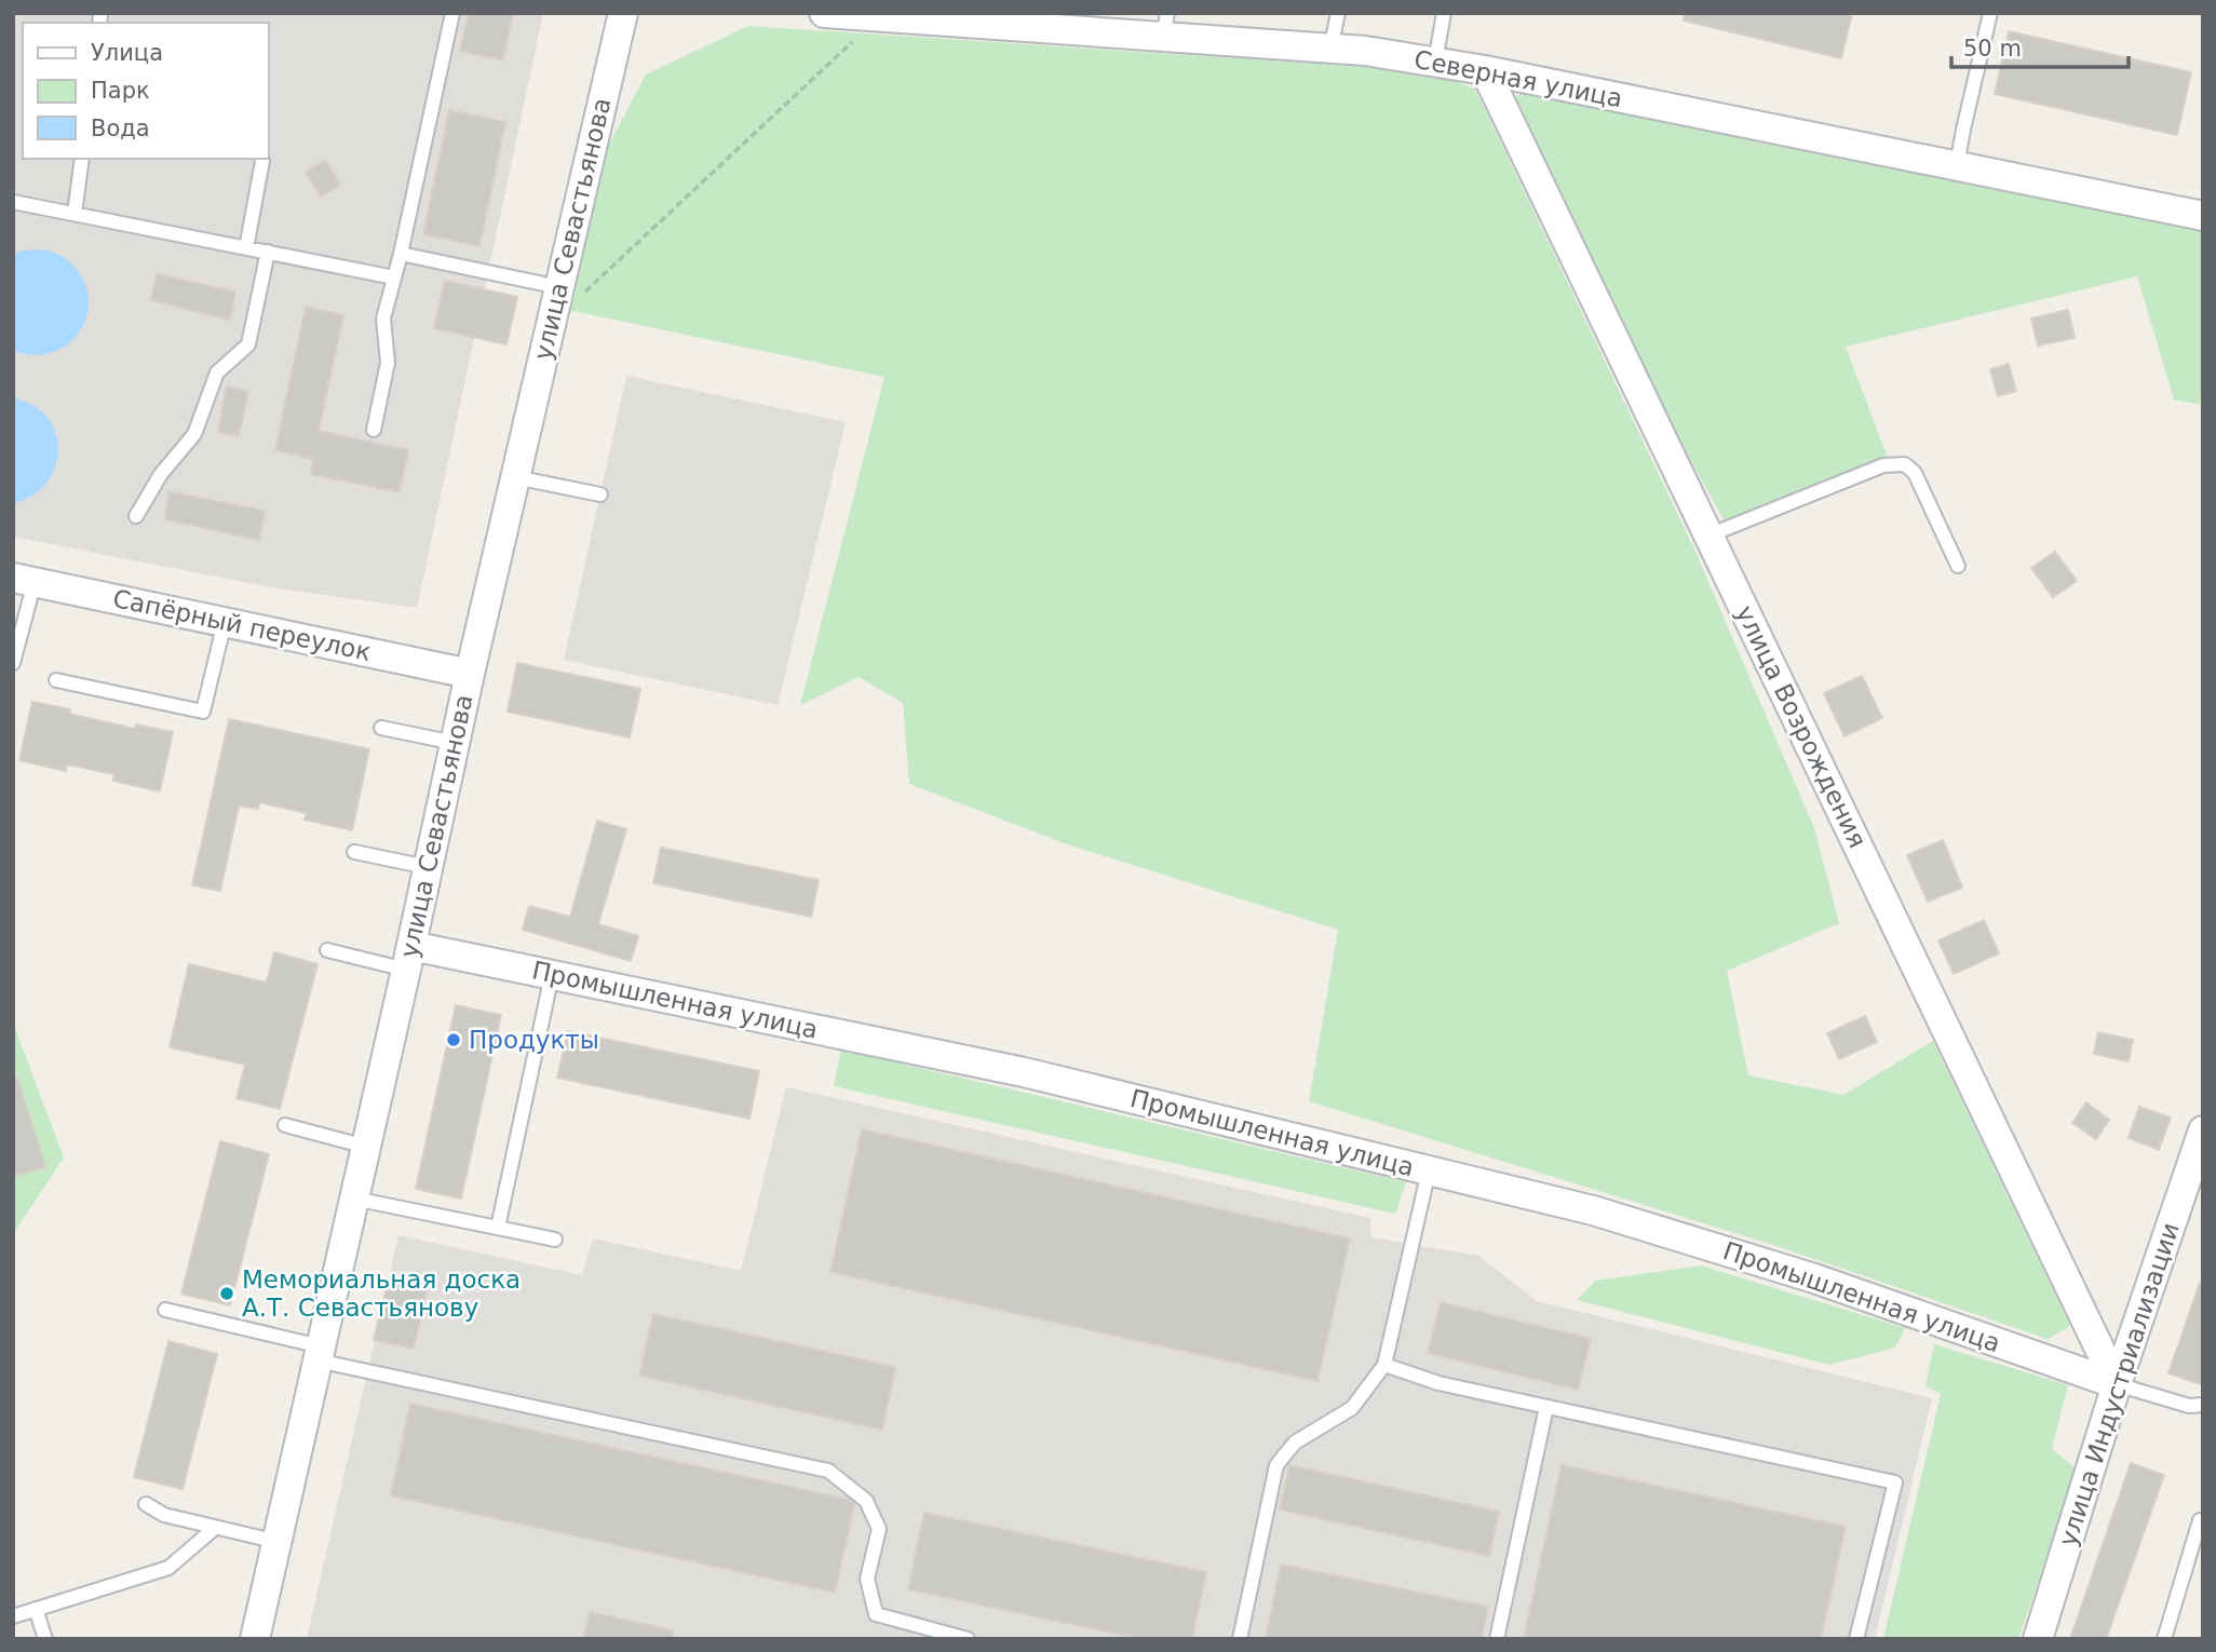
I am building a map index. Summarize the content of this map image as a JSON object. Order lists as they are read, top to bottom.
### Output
{
  "streets": {
    "street": [
      "Северная улица",
      "улица Севастьянова",
      "Сапёрный переулок",
      "улица Возрождения",
      "Промышленная улица",
      "улица Индустриализации"
    ]
  },
  "crossings": [
    ["Северная улица", "улица Возрождения"],
    ["улица Севастьянова", "Сапёрный переулок"],
    ["улица Севастьянова", "Промышленная улица"],
    ["улица Возрождения", "Промышленная улица"],
    ["улица Возрождения", "улица Индустриализации"],
    ["Промышленная улица", "улица Индустриализации"]
  ],
  "places": ["Продукты", "Мемориальная доска А.Т. Севастьянову"],
  "legend": ["Улица", "Парк", "Вода"],
  "scale_bar": "50 m"
}
